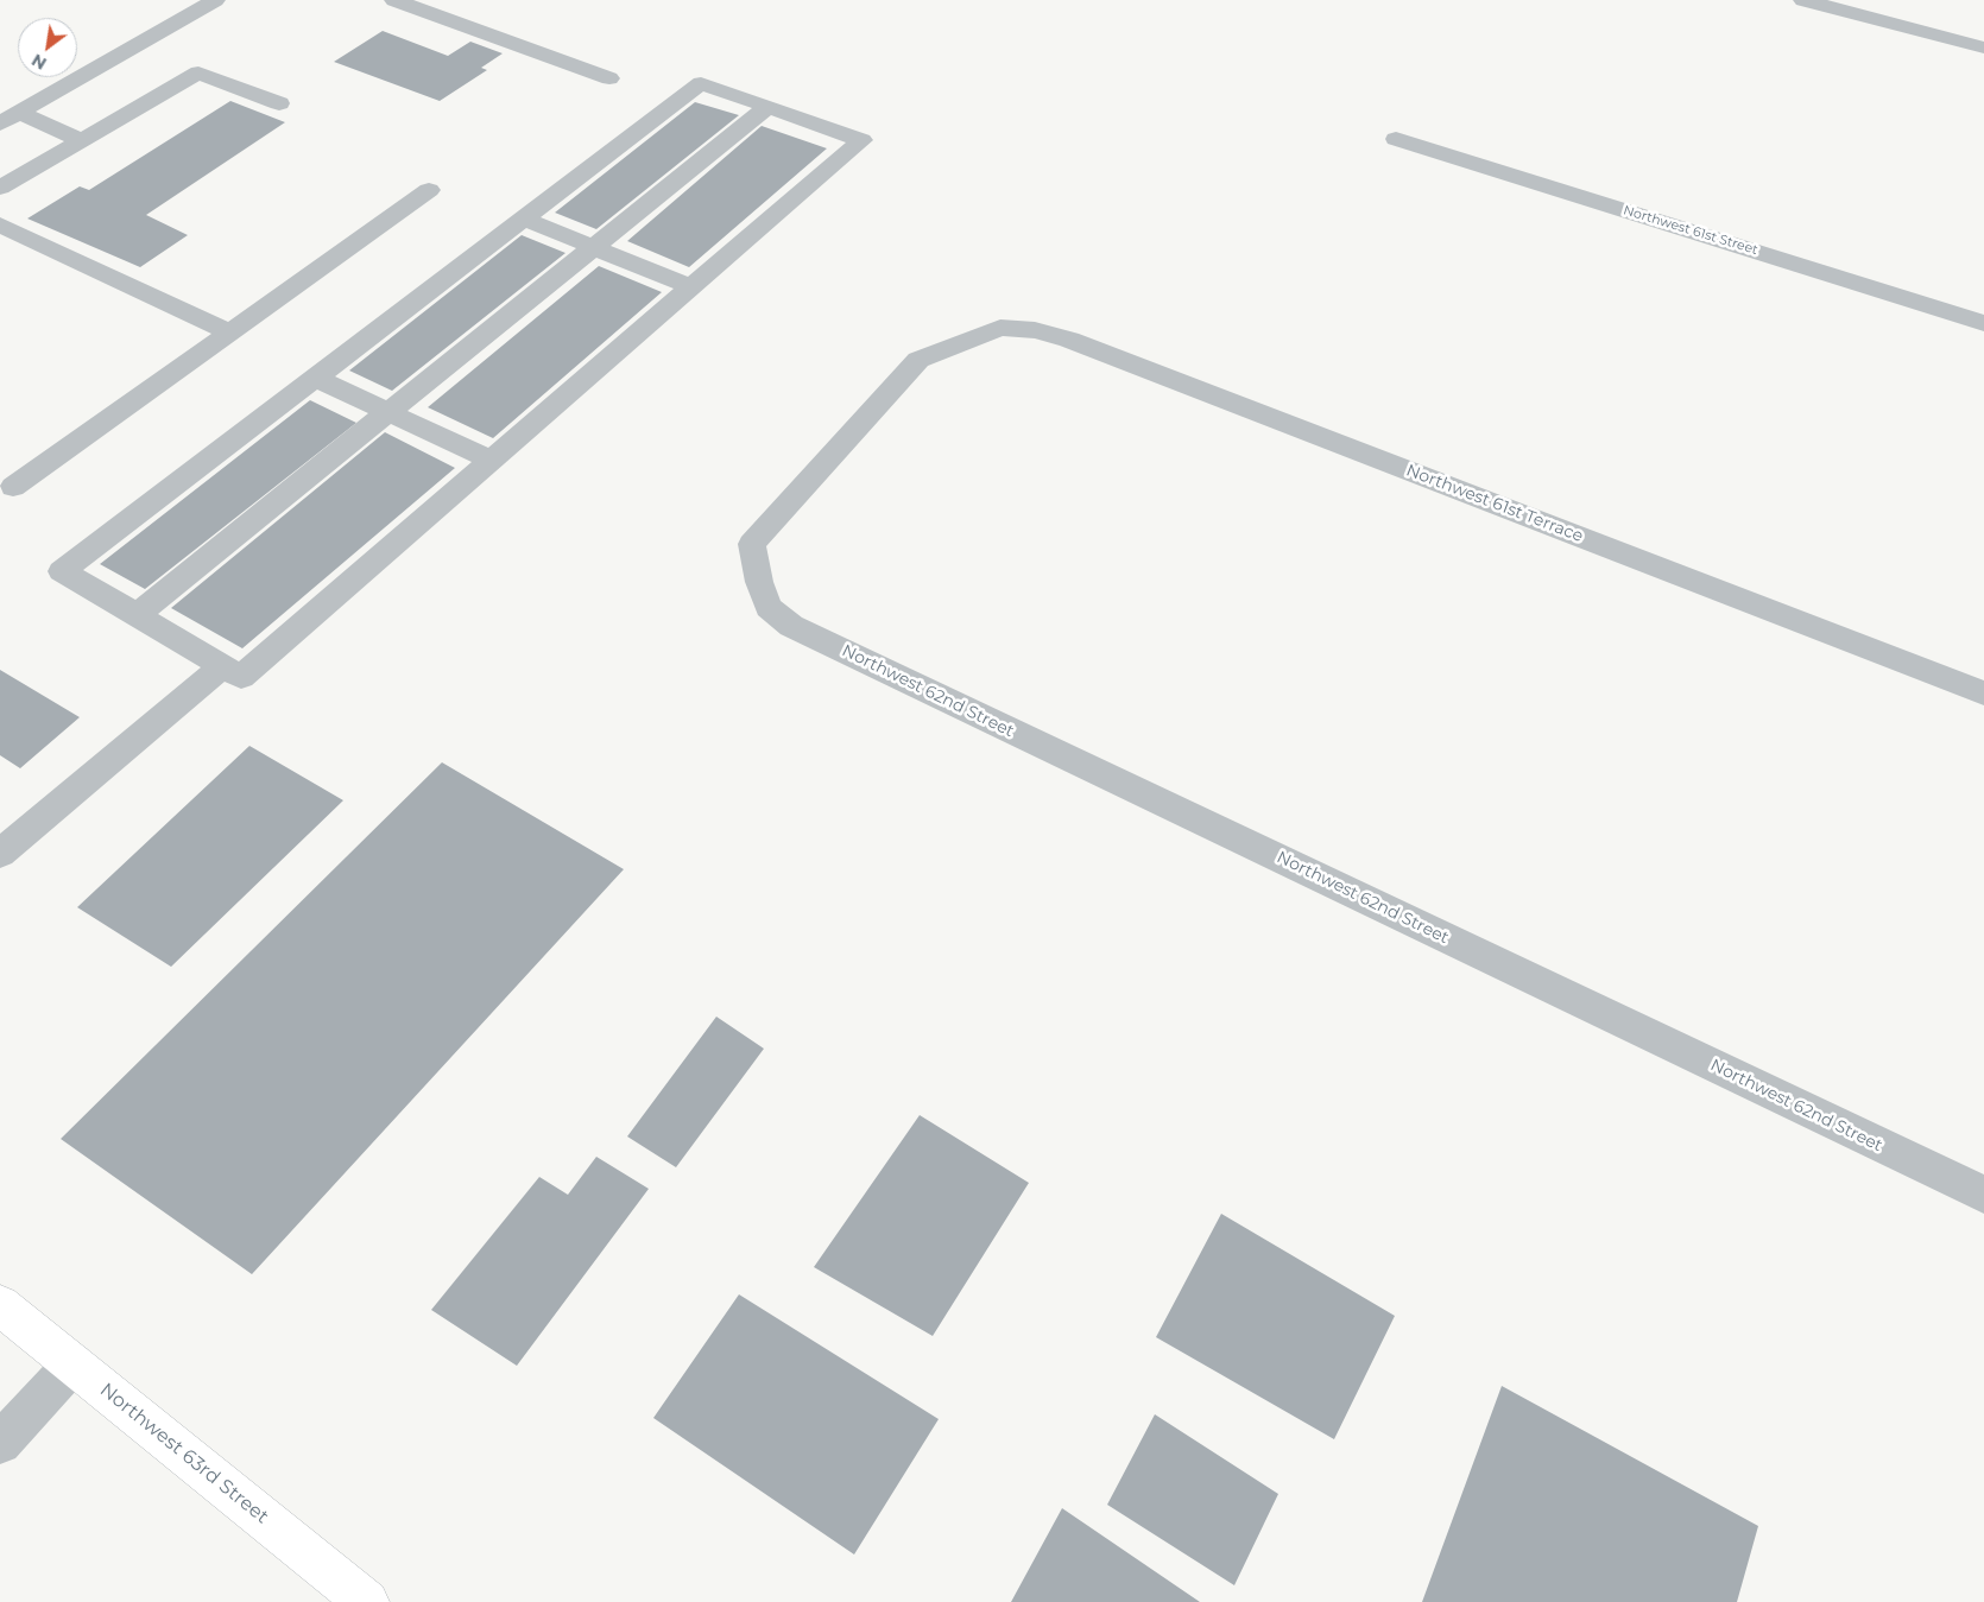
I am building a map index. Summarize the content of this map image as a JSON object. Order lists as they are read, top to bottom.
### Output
{
  "streets": {
    "main road": ["Northwest 63rd Street"],
    "street": ["Northwest 61st Street", "Northwest 61st Terrace", "Northwest 62nd Street"]
  },
  "crossings": [
    ["Northwest 61st Terrace", "Northwest 62nd Street"]
  ],
  "north": "bottom left"
}
